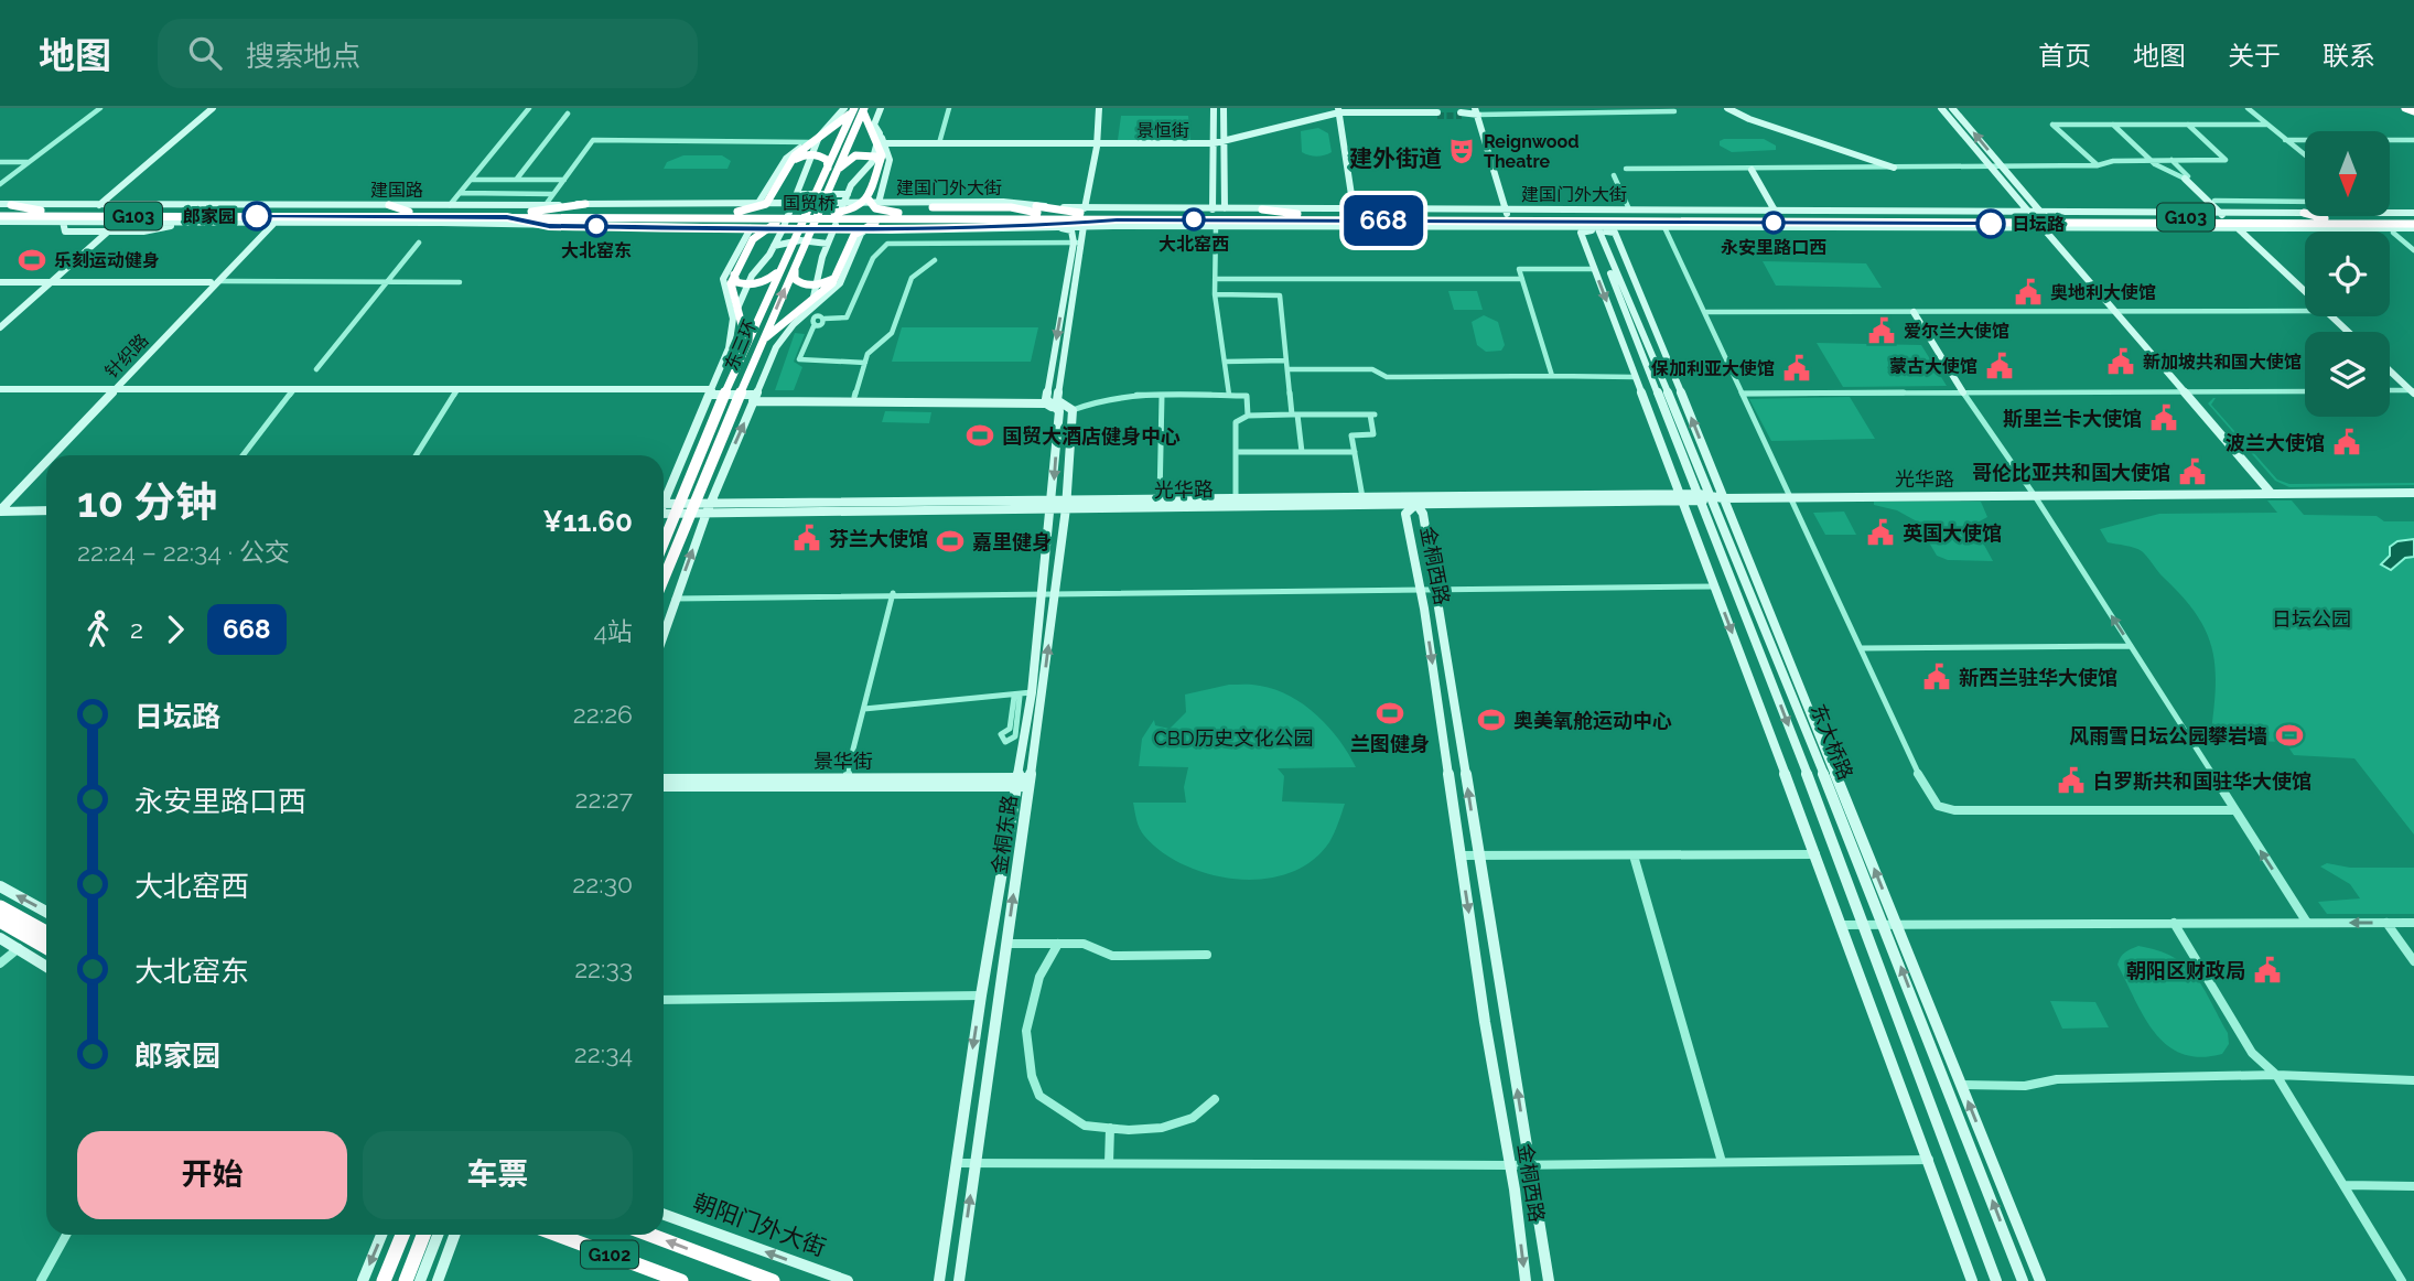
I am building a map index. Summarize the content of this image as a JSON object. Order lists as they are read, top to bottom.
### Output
{
  "streets": {
    "highway": [
      "建国门外大街",
      "建国路",
      "国贸桥",
      "G103",
      "东三环",
      "G102"
    ],
    "street": [
      "景恒街",
      "针织路",
      "光华路",
      "金桐西路",
      "东大桥路",
      "景华街",
      "金桐东路",
      "朝阳门外大街"
    ]
  },
  "crossings": [
    ["建国门外大街", "建国路"],
    ["建国门外大街", "国贸桥"],
    ["建国门外大街", "G103"],
    ["建国门外大街", "东大桥路"],
    ["建国门外大街", "金桐东路"],
    ["建国路", "国贸桥"],
    ["建国路", "针织路"],
    ["光华路", "金桐西路"],
    ["光华路", "东大桥路"],
    ["光华路", "金桐东路"],
    ["景华街", "金桐东路"]
  ],
  "one_way": ["朝阳门外大街"],
  "districts": ["建外街道"],
  "parks": ["日坛公园", "CBD历史文化公园"],
  "places": {
    "theatre": ["Reignwood Theatre"],
    "other": [
      "郎家园",
      "大北窑西",
      "永安里路口西",
      "日坛路",
      "大北窑东"
    ],
    "sports": [
      "乐刻运动健身",
      "国贸大酒店健身中心",
      "嘉里健身",
      "兰图健身",
      "奥美氧舱运动中心",
      "风雨雪日坛公园攀岩墙"
    ],
    "public building": [
      "奥地利大使馆",
      "爱尔兰大使馆",
      "新加坡共和国大使馆",
      "蒙古大使馆",
      "保加利亚大使馆",
      "斯里兰卡大使馆",
      "波兰大使馆",
      "哥伦比亚共和国大使馆",
      "英国大使馆",
      "芬兰大使馆",
      "新西兰驻华大使馆",
      "白罗斯共和国驻华大使馆",
      "朝阳区财政局"
    ]
  },
  "lines": ["bus line 668"],
  "north": "bottom",
  "page": {
    "header": "地图",
    "search": "搜索地点",
    "nav": [
      "首页",
      "地图",
      "关于",
      "联系"
    ],
    "on_map": "668",
    "heading": ["10 分钟", "22:24 – 22:34 · 公交", "¥11.60"],
    "legs": ["2", "668", "4站"],
    "list": [
      {
        "name": "日坛路",
        "value": "22:26"
      },
      {
        "name": "永安里路口西",
        "value": "22:27"
      },
      {
        "name": "大北窑西",
        "value": "22:30"
      },
      {
        "name": "大北窑东",
        "value": "22:33"
      },
      {
        "name": "郎家园",
        "value": "22:34"
      }
    ],
    "buttons": ["开始", "车票"]
  }
}
